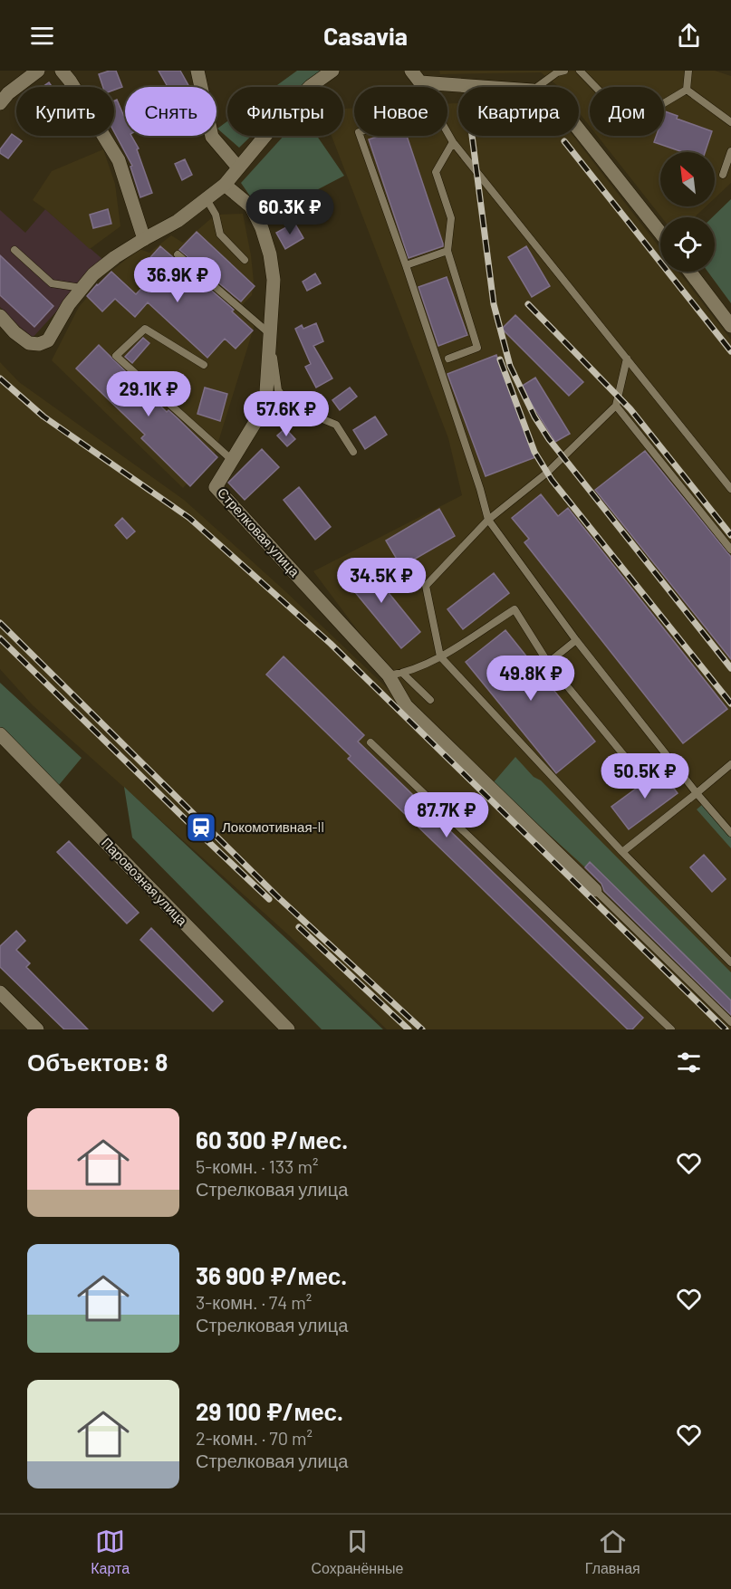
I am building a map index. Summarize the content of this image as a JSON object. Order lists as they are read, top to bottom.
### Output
{
  "streets": {
    "street": ["Стрелковая улица", "Паровозная улица"]
  },
  "places": {
    "station": ["Локомотивная-II"]
  },
  "north": "top left",
  "page": {
    "header": "Casavia",
    "chip": [
      "Купить",
      "Снять",
      "Фильтры",
      "Новое",
      "Квартира",
      "Дом"
    ],
    "price": [
      "60.3K ₽",
      "36.9K ₽",
      "29.1K ₽",
      "57.6K ₽",
      "34.5K ₽",
      "49.8K ₽",
      "50.5K ₽",
      "87.7K ₽"
    ],
    "heading": "Объектов: 8",
    "list": [
      {
        "name": "60 300 ₽/мес.",
        "note": "5-комн. · 133 m² · Стрелковая улица"
      },
      {
        "name": "36 900 ₽/мес.",
        "note": "3-комн. · 74 m² · Стрелковая улица"
      },
      {
        "name": "29 100 ₽/мес.",
        "note": "2-комн. · 70 m² · Стрелковая улица"
      }
    ],
    "tabs": ["Карта", "Сохранённые", "Главная"]
  }
}
